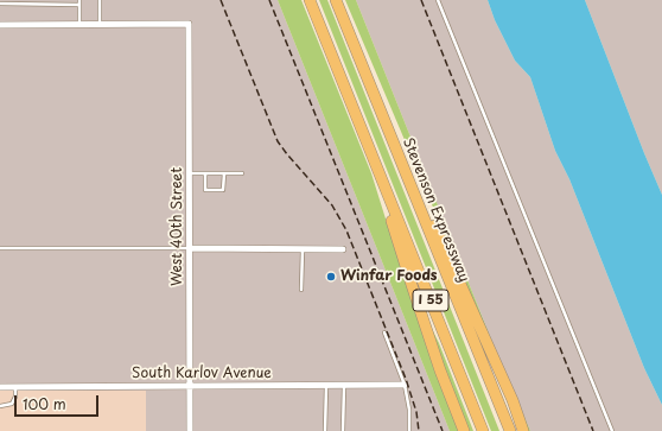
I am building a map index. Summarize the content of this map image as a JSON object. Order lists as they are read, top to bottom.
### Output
{
  "streets": {
    "highway": ["Stevenson Expressway", "I 55"],
    "street": ["West 40th Street", "South Karlov Avenue"]
  },
  "crossings": [
    ["West 40th Street", "South Karlov Avenue"]
  ],
  "places": ["Winfar Foods"],
  "scale_bar": "100 m"
}
